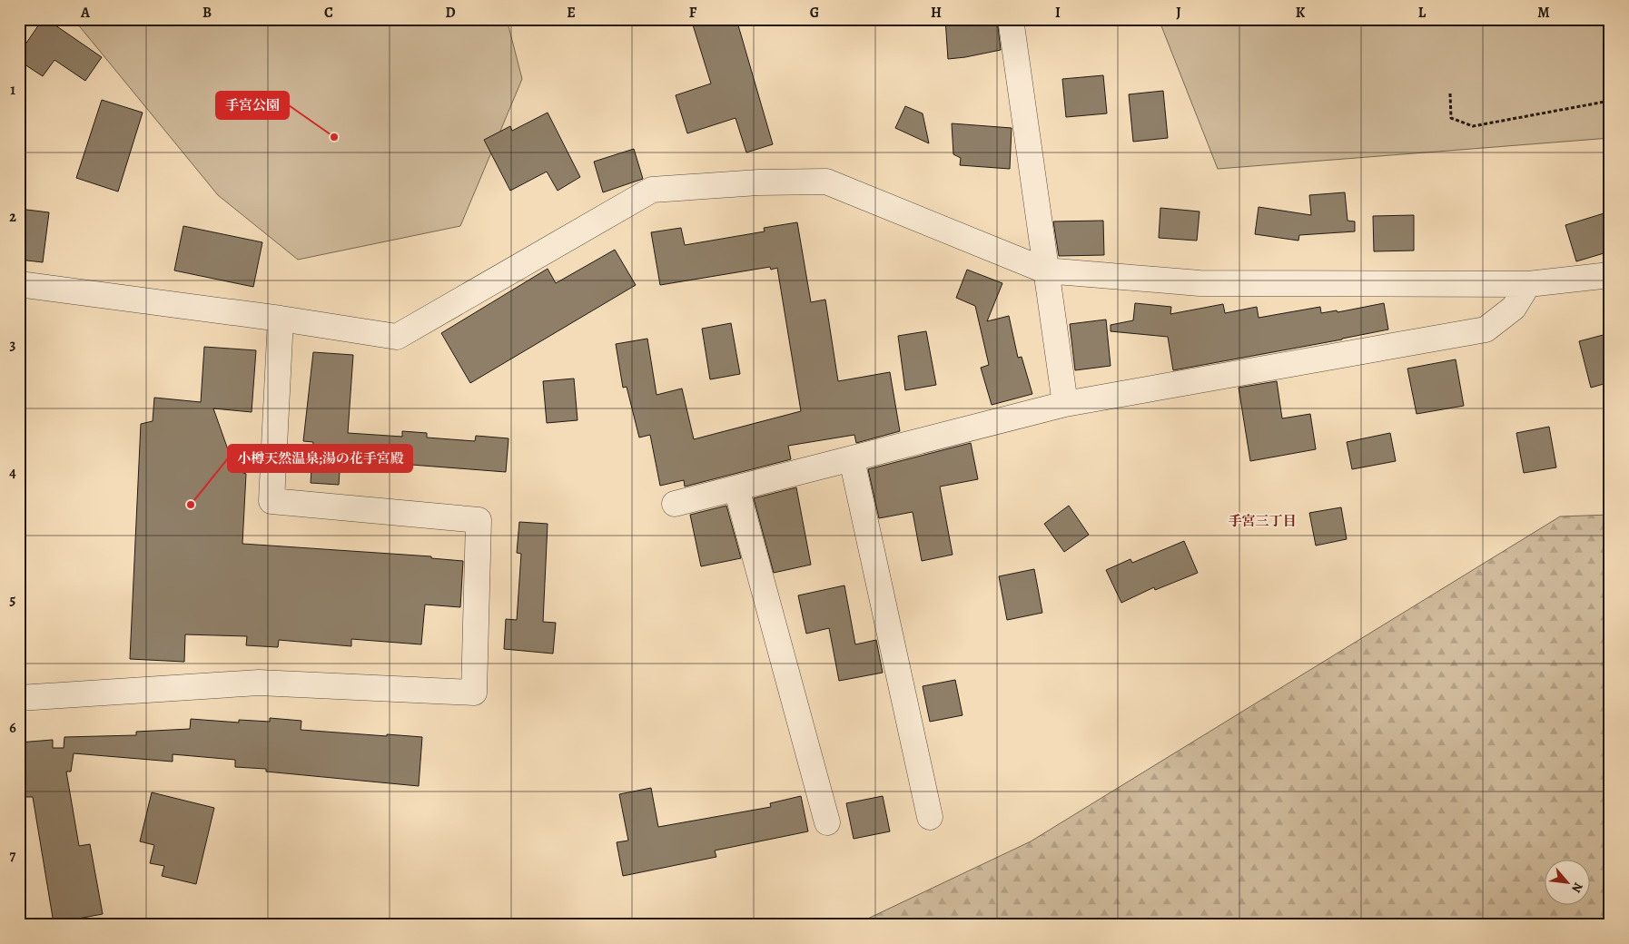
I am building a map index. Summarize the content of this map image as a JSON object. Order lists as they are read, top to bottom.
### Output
{
  "districts": ["手宮三丁目"],
  "places": ["手宮公園", "小樽天然温泉;湯の花手宮殿"],
  "north": "bottom right",
  "grid": {
    "columns": [
      "A",
      "B",
      "C",
      "D",
      "E",
      "F",
      "G",
      "H",
      "I",
      "J",
      "K",
      "L",
      "M"
    ],
    "rows": [
      "1",
      "2",
      "3",
      "4",
      "5",
      "6",
      "7"
    ]
  }
}
